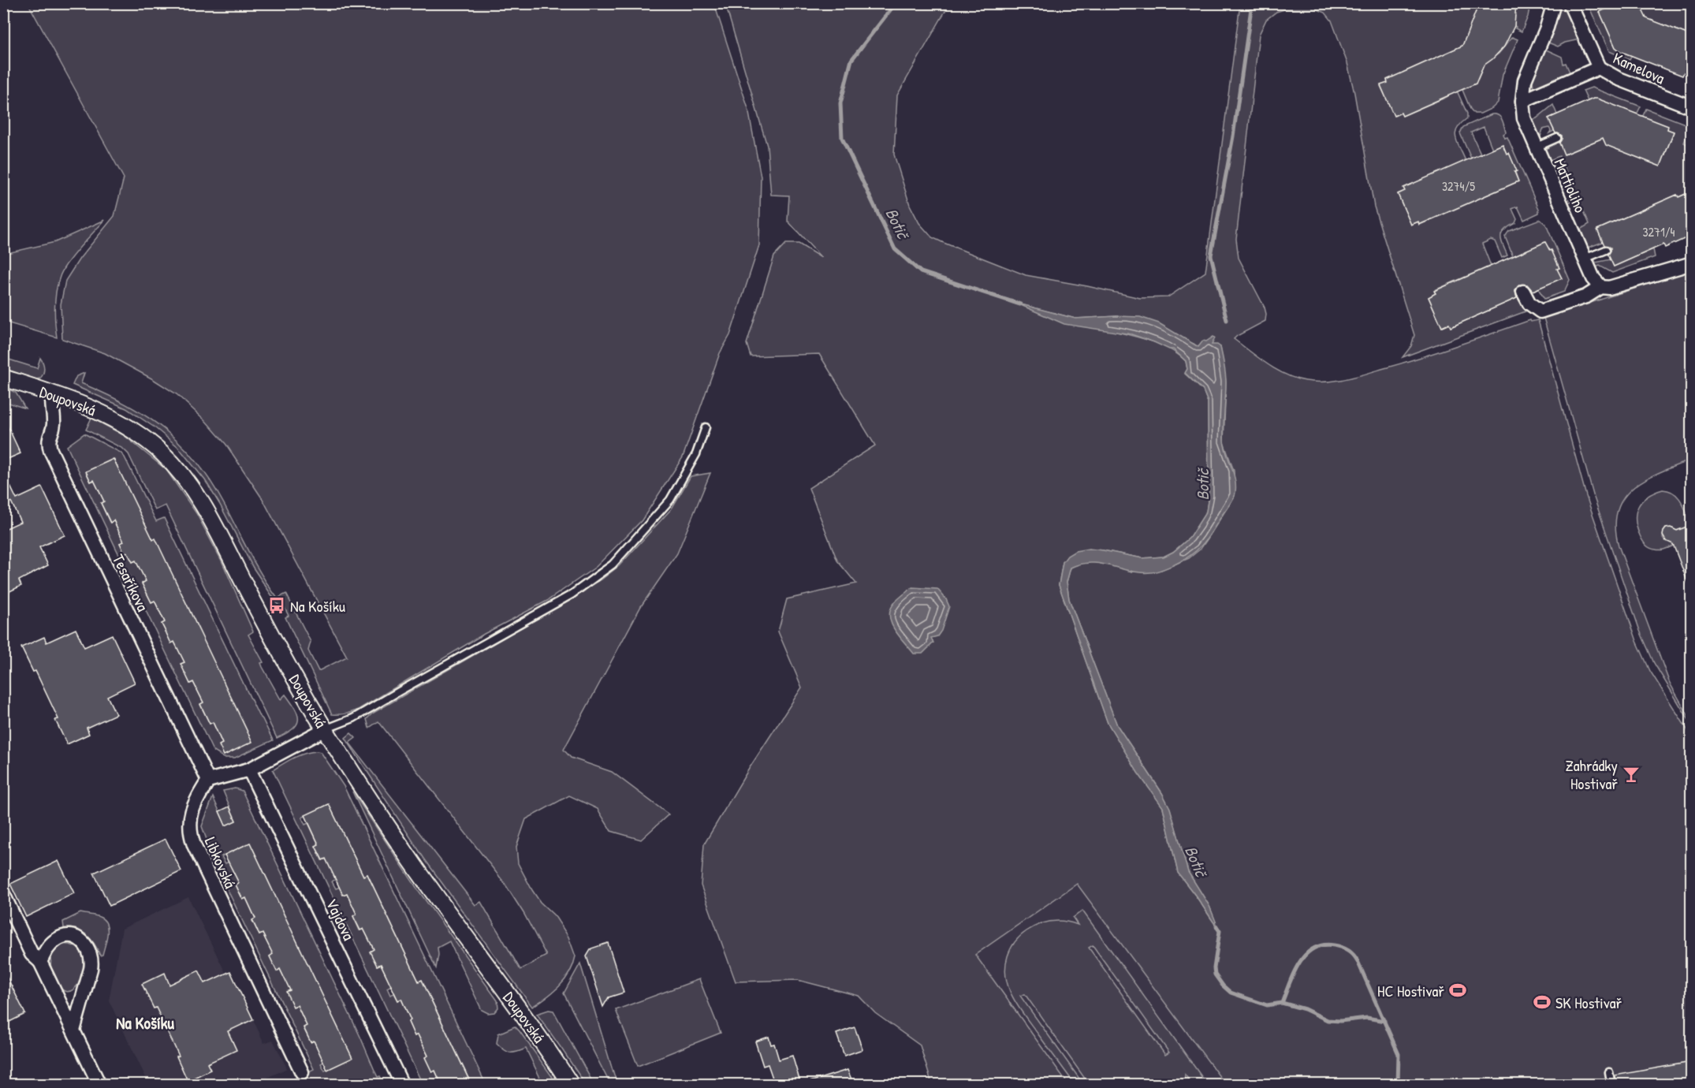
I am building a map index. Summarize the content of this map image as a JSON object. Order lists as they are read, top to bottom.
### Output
{
  "streets": {
    "street": [
      "Kamelova",
      "Mattioliho",
      "Doupovská",
      "Tesaříkova",
      "Libkovská",
      "Vajdova"
    ]
  },
  "crossings": [
    ["Kamelova", "Mattioliho"],
    ["Doupovská", "Tesaříkova"],
    ["Tesaříkova", "Libkovská"]
  ],
  "districts": ["Na Košíku"],
  "water": ["Botič"],
  "places": {
    "bus stop": ["Na Košíku"],
    "bar": ["Zahrádky Hostivař"],
    "sports": ["HC Hostivař", "SK Hostivař"]
  },
  "house_numbers": ["3274/5", "3271/4"]
}
